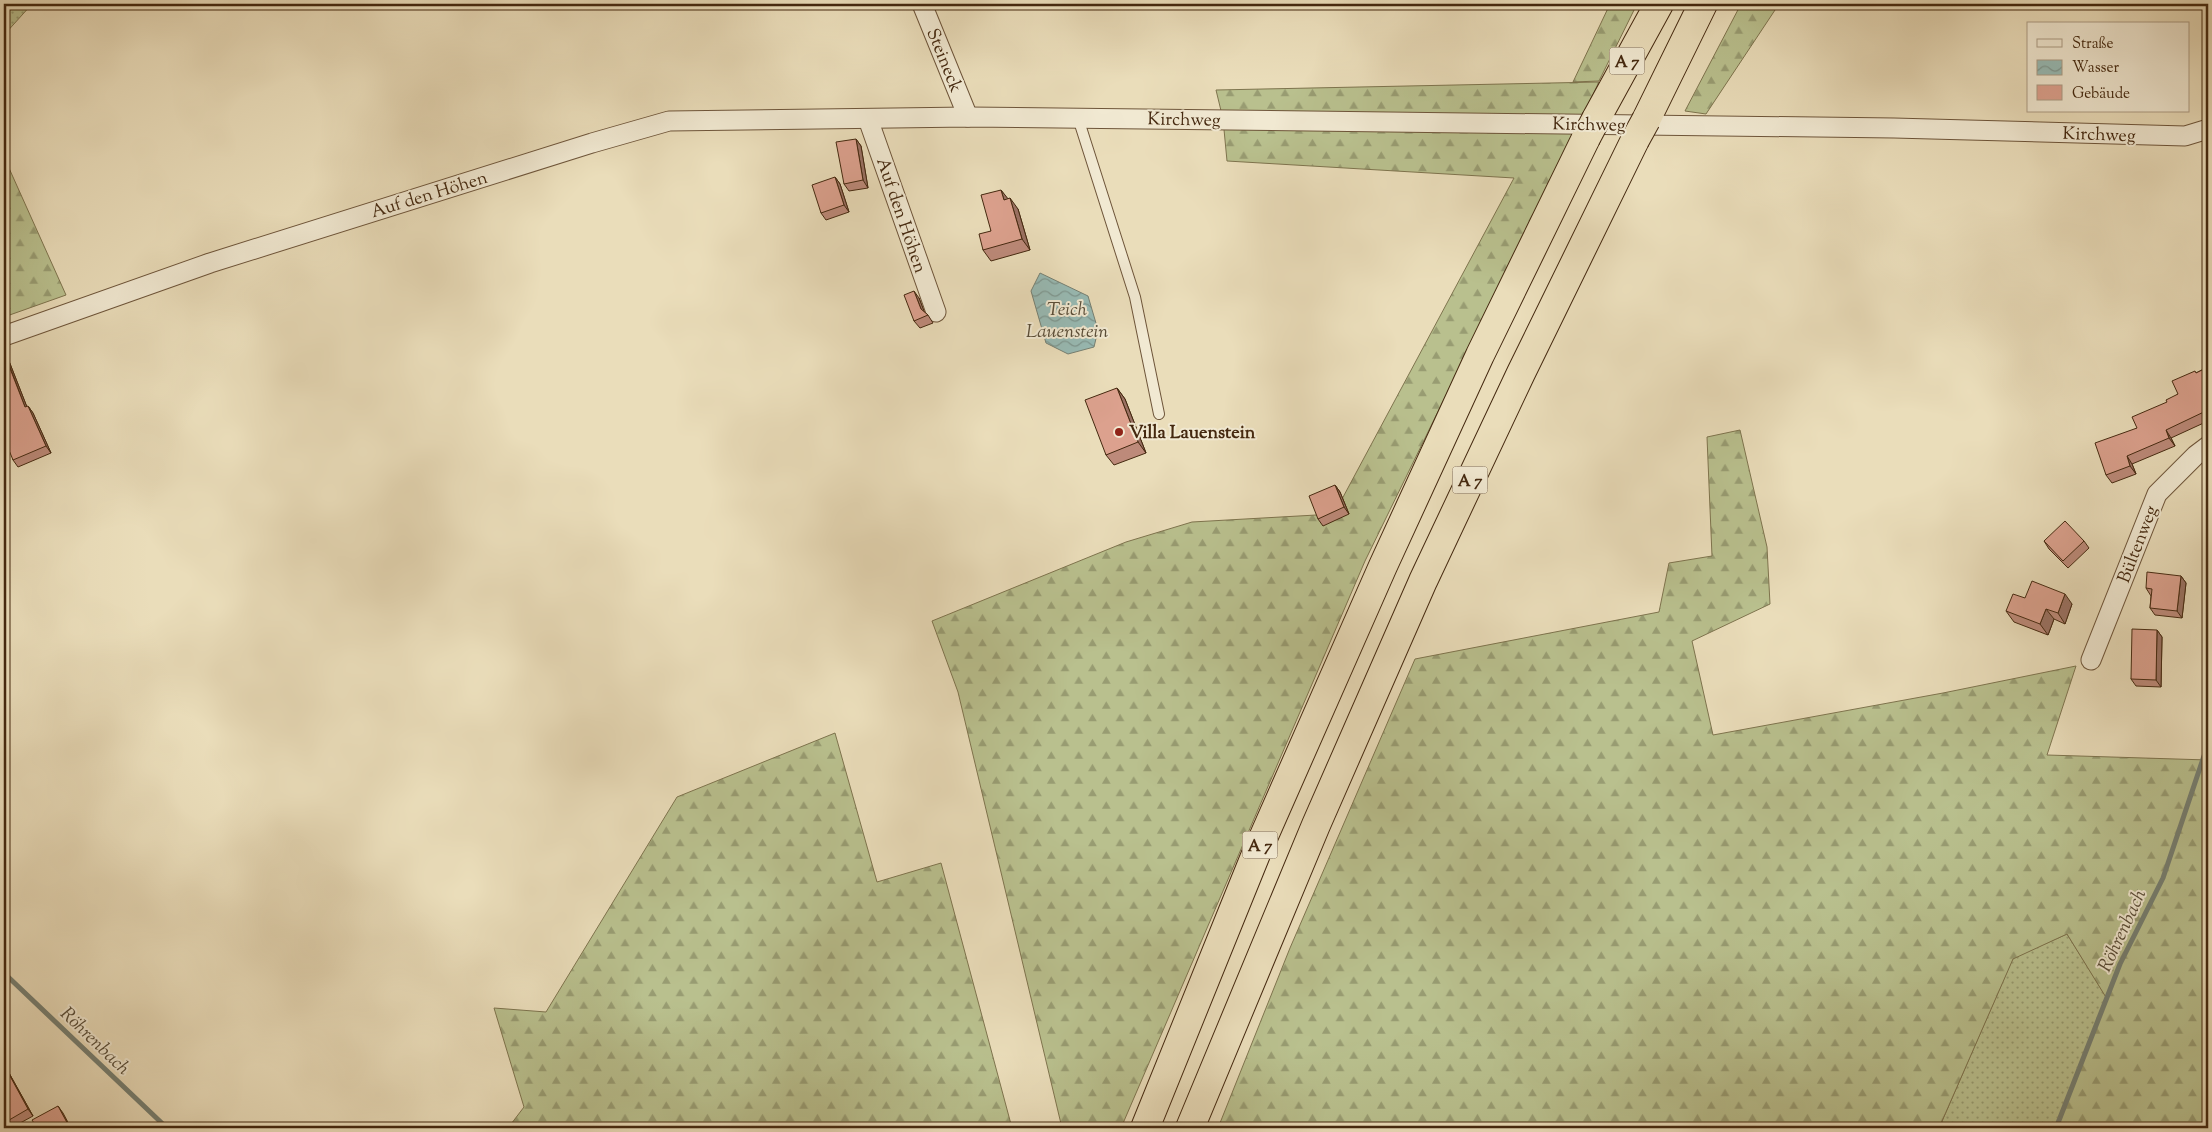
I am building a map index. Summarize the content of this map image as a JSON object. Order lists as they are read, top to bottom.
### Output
{
  "streets": {
    "highway": ["A 7"],
    "street": [
      "Steineck",
      "Kirchweg",
      "Auf den Höhen",
      "Bültenweg"
    ]
  },
  "crossings": [
    ["Steineck", "Kirchweg"],
    ["Steineck", "Auf den Höhen"],
    ["Kirchweg", "Auf den Höhen"]
  ],
  "water": ["Teich Lauenstein", "Röhrenbach"],
  "places": ["Villa Lauenstein"],
  "legend": ["Straße", "Wasser", "Gebäude"]
}
